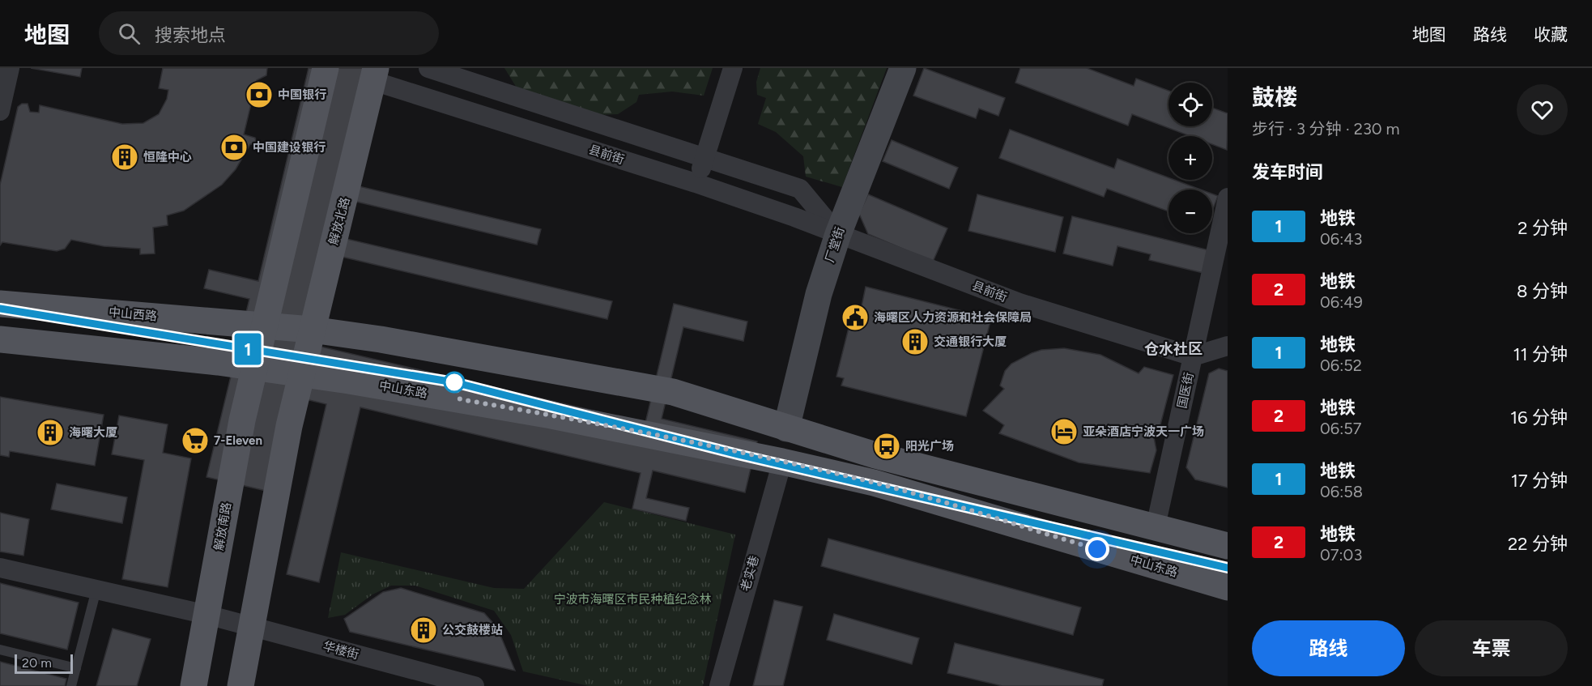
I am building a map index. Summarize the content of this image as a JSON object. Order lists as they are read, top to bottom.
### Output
{
  "streets": {
    "main road": [
      "解放北路",
      "中山西路",
      "中山东路",
      "解放南路"
    ],
    "street": [
      "县前街",
      "厂堂街",
      "国医街",
      "老实巷",
      "华楼街"
    ]
  },
  "crossings": [
    ["县前街", "解放北路"],
    ["县前街", "厂堂街"],
    ["县前街", "国医街"],
    ["解放北路", "中山东路"],
    ["中山东路", "解放南路"],
    ["中山东路", "老实巷"],
    ["解放南路", "华楼街"]
  ],
  "districts": ["仓水社区"],
  "parks": ["宁波市海曙区市民种植纪念林"],
  "places": {
    "bank": ["中国银行", "中国建设银行"],
    "building": [
      "恒隆中心",
      "交通银行大厦",
      "海曙大厦",
      "公交鼓楼站"
    ],
    "public building": ["海曙区人力资源和社会保障局"],
    "hotel": ["亚朵酒店宁波天一广场"],
    "supermarket": ["7-Eleven"],
    "bus stop": ["阳光广场"]
  },
  "lines": ["metro line 1"],
  "scale_bar": "20 m",
  "page": {
    "header": "地图",
    "search": "搜索地点",
    "nav": ["地图", "路线", "收藏"],
    "on_map": "1",
    "heading": [
      ["鼓楼", "步行 · 3 分钟 · 230 m"],
      "发车时间"
    ],
    "map_buttons": ["+", "−"],
    "list": [
      {
        "mark": "1",
        "name": "地铁",
        "note": "06:43",
        "value": "2 分钟"
      },
      {
        "mark": "2",
        "name": "地铁",
        "note": "06:49",
        "value": "8 分钟"
      },
      {
        "mark": "1",
        "name": "地铁",
        "note": "06:52",
        "value": "11 分钟"
      },
      {
        "mark": "2",
        "name": "地铁",
        "note": "06:57",
        "value": "16 分钟"
      },
      {
        "mark": "1",
        "name": "地铁",
        "note": "06:58",
        "value": "17 分钟"
      },
      {
        "mark": "2",
        "name": "地铁",
        "note": "07:03",
        "value": "22 分钟"
      }
    ],
    "buttons": ["路线", "车票"],
    "scale": "20 m"
  }
}
